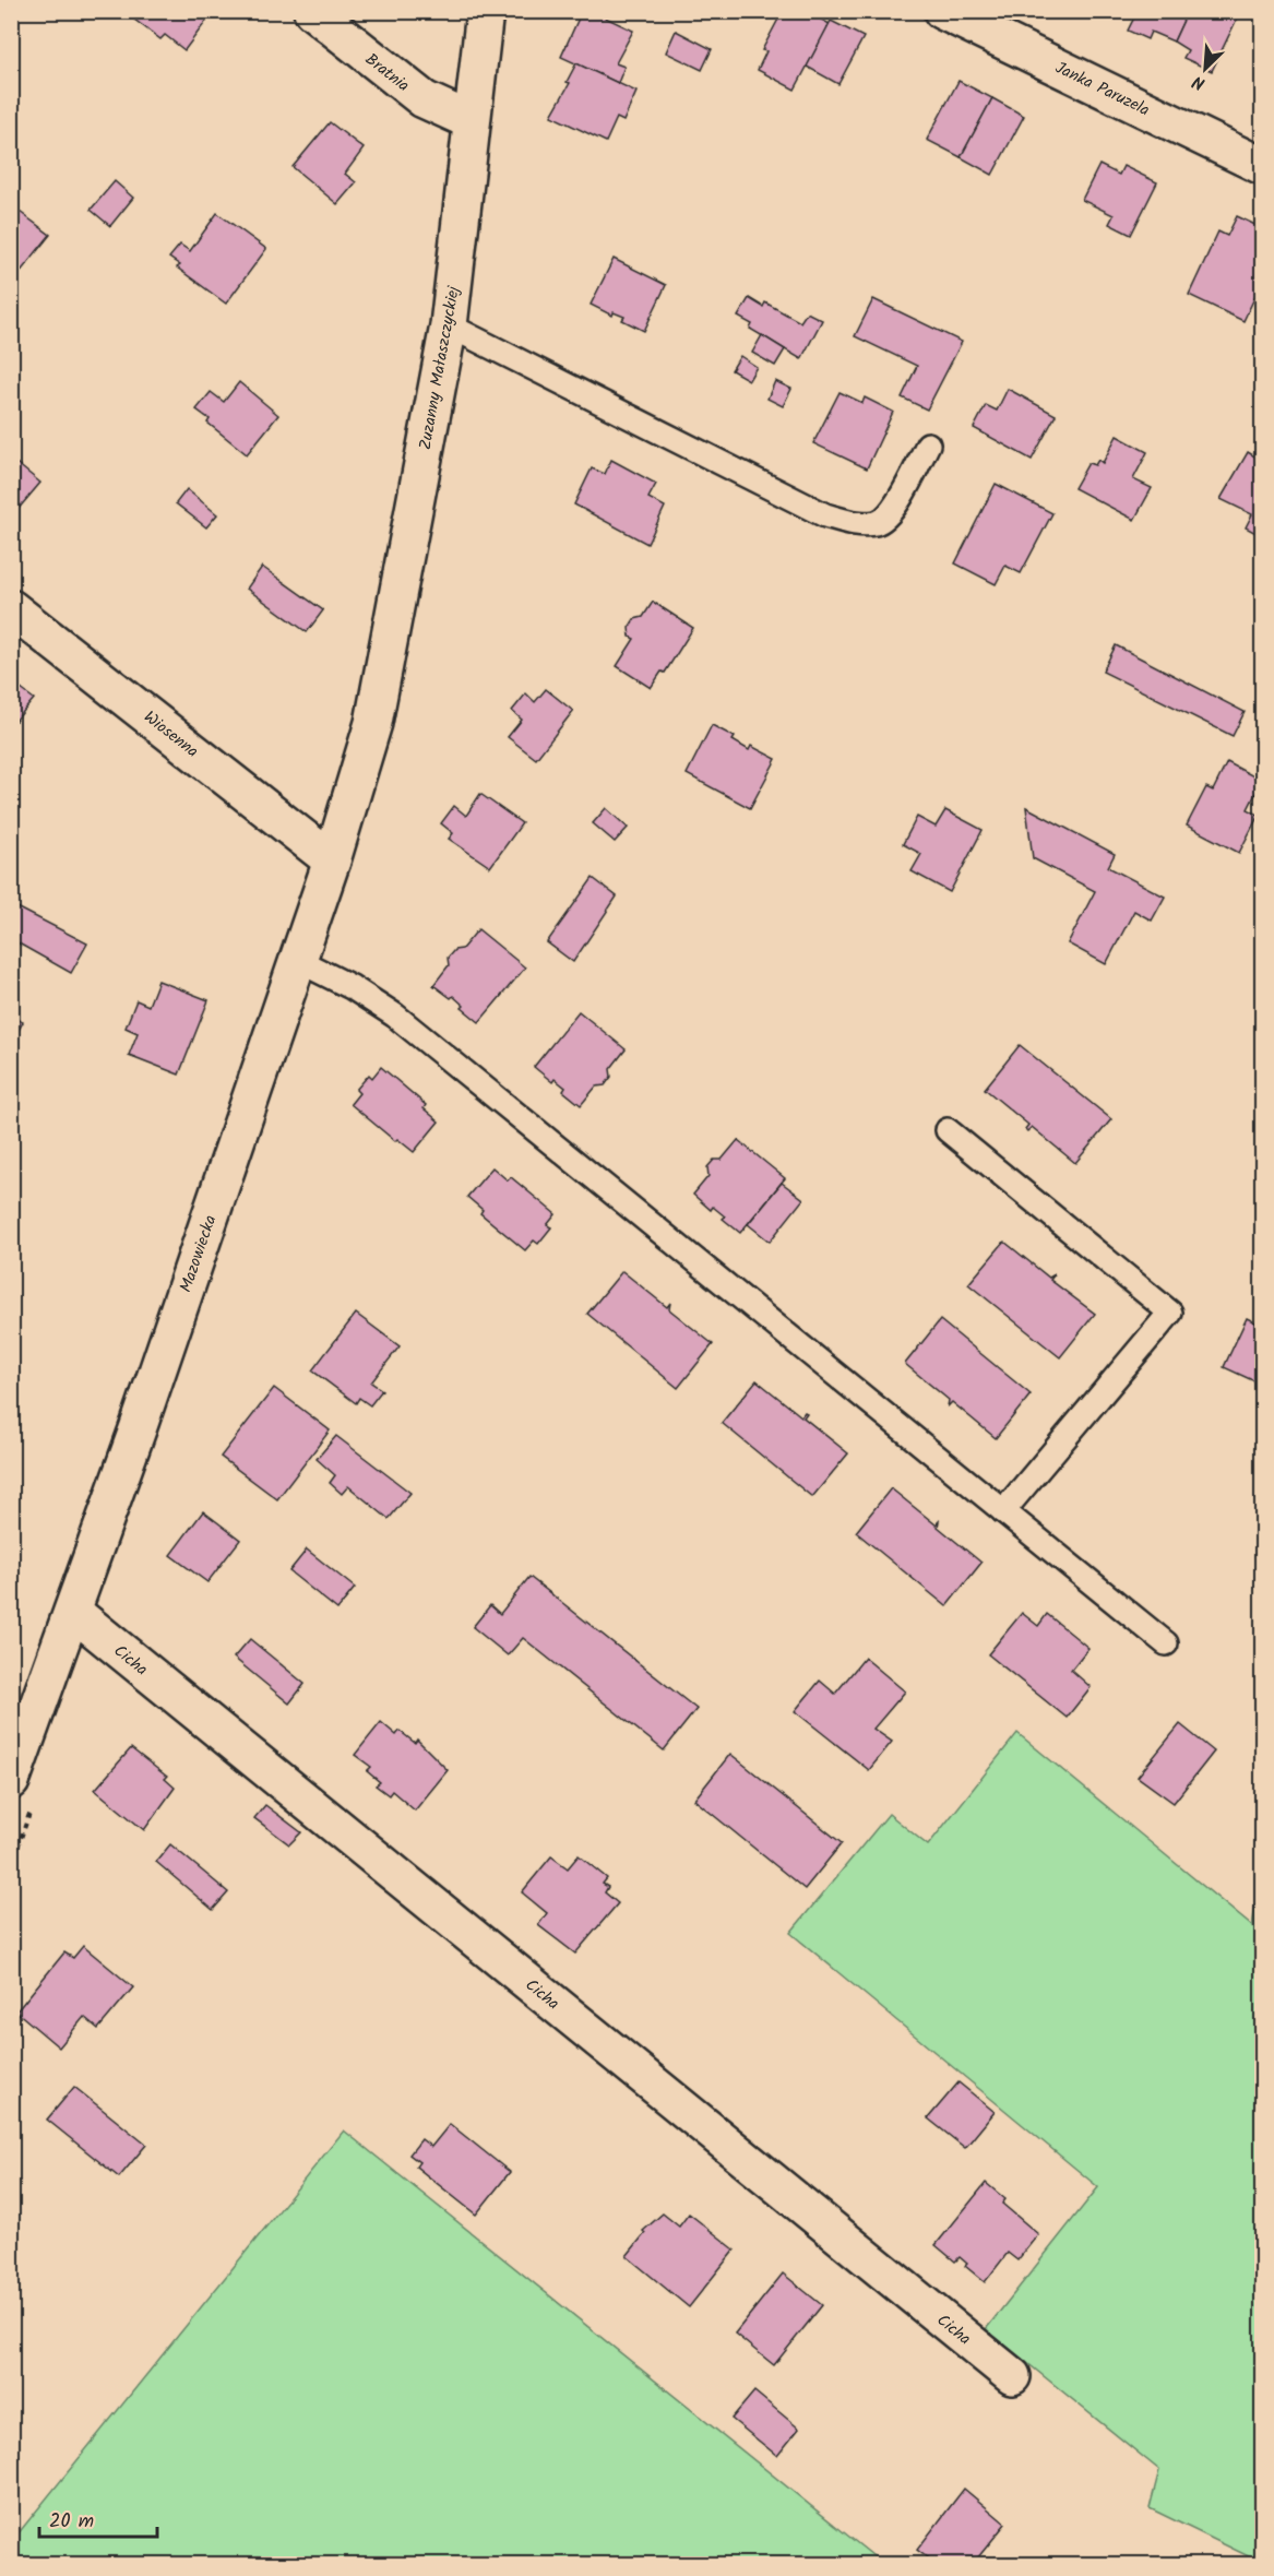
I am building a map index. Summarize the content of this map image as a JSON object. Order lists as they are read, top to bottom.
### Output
{
  "streets": {
    "street": [
      "Bratnia",
      "Janka Paruzela",
      "Zuzanny Małaszczyckiej",
      "Wiosenna",
      "Mazowiecka",
      "Cicha"
    ]
  },
  "crossings": [
    ["Bratnia", "Zuzanny Małaszczyckiej"],
    ["Zuzanny Małaszczyckiej", "Mazowiecka"],
    ["Wiosenna", "Mazowiecka"],
    ["Mazowiecka", "Cicha"]
  ],
  "scale_bar": "20 m",
  "north": "bottom left"
}
